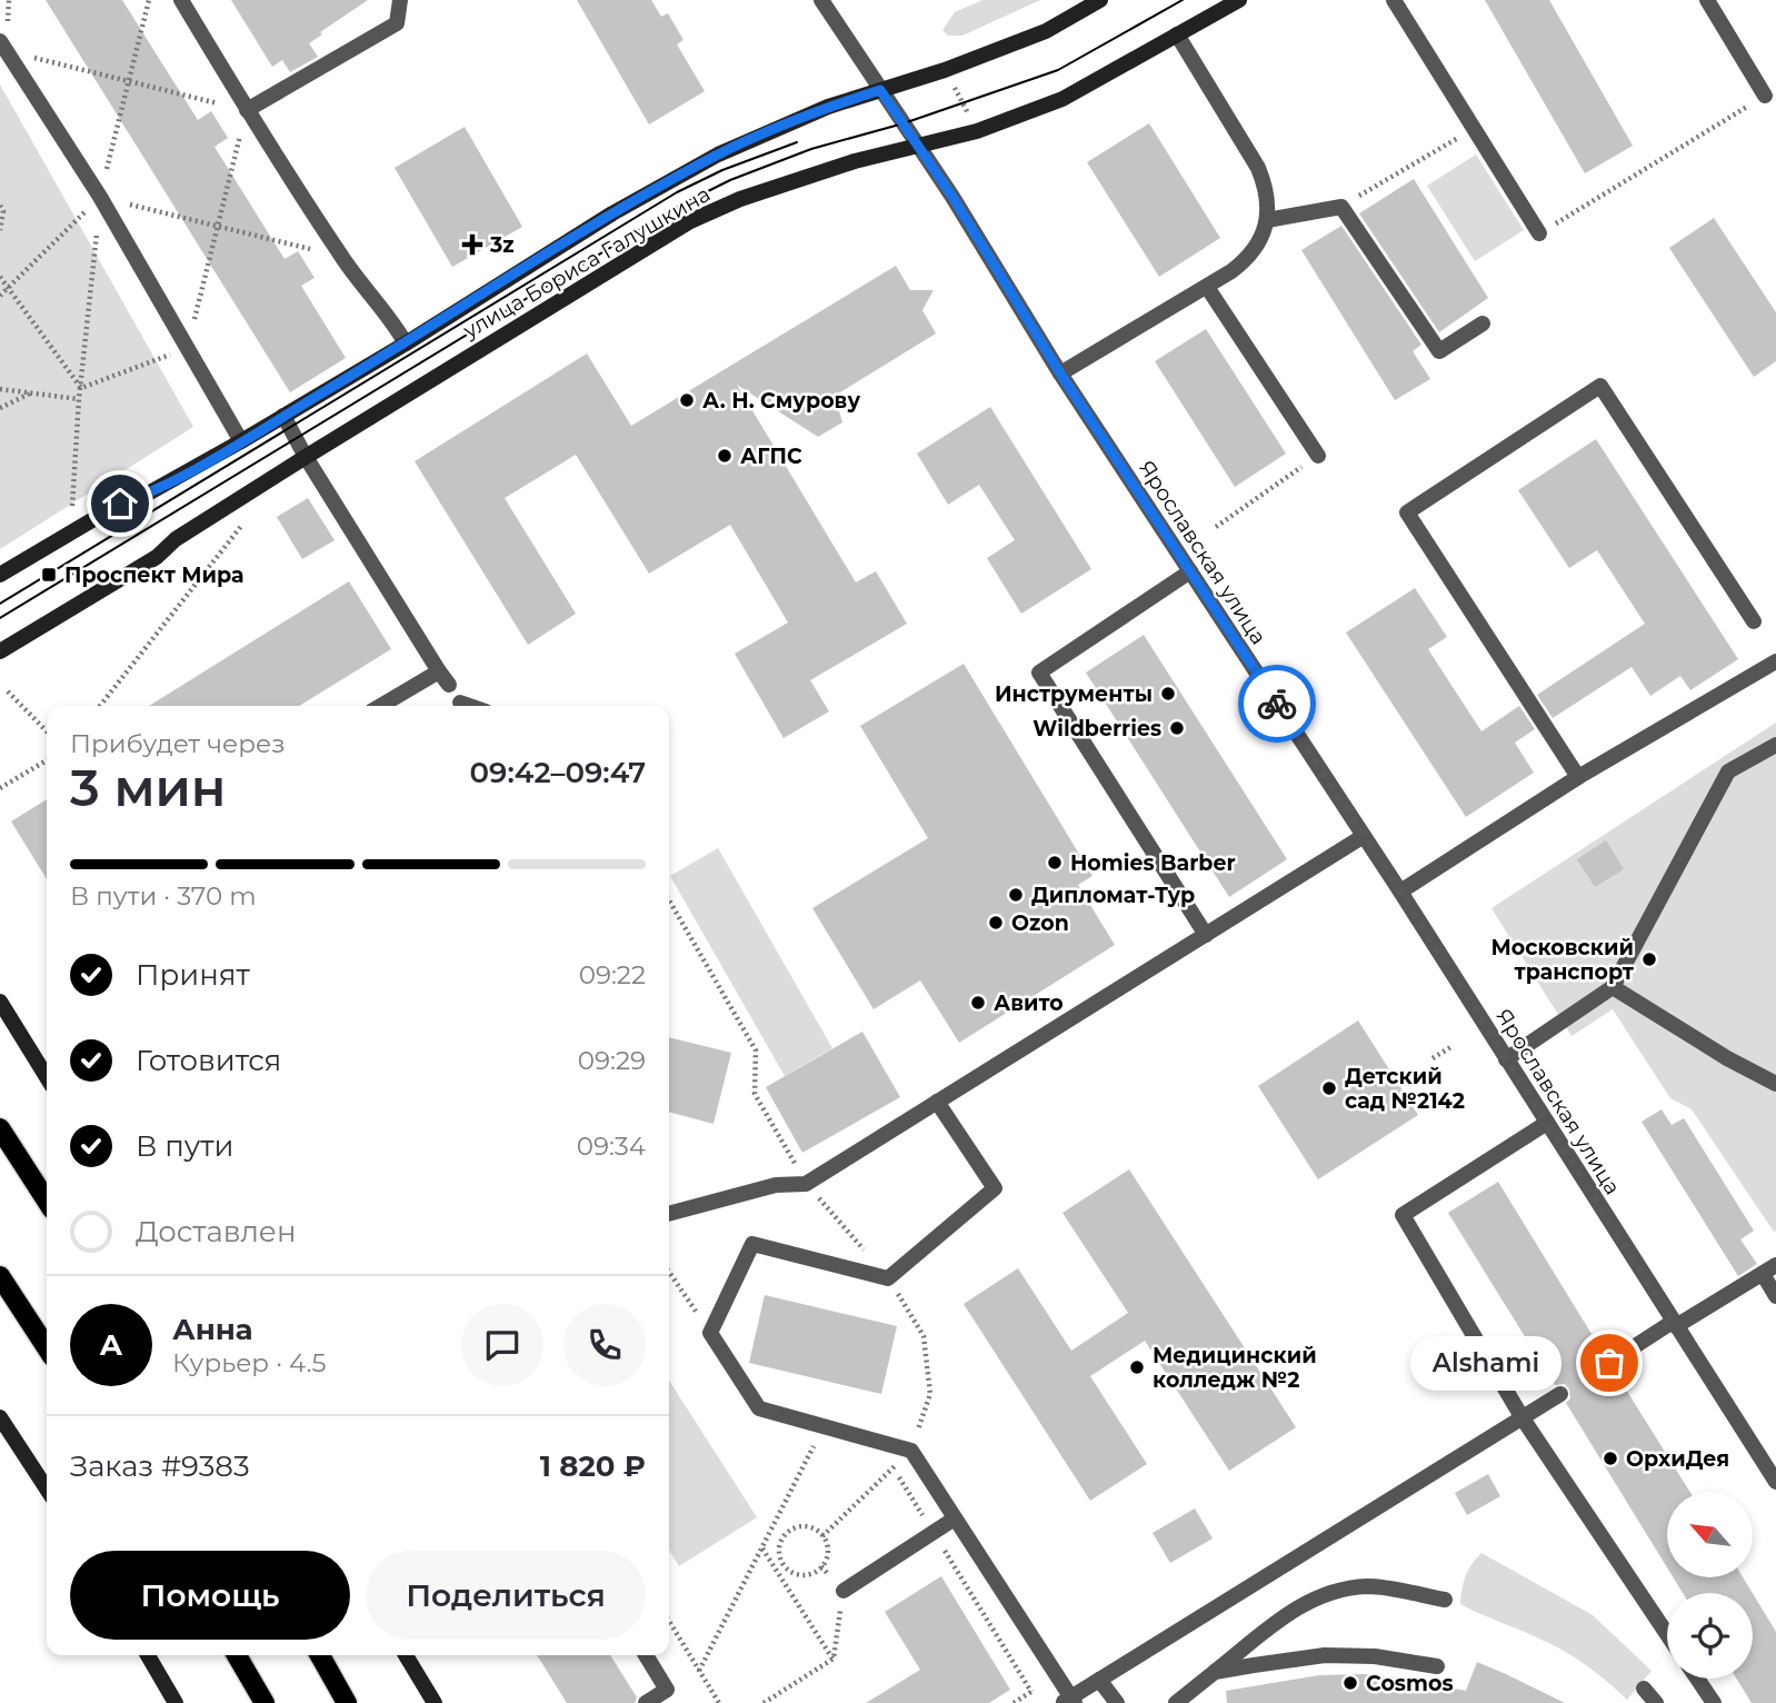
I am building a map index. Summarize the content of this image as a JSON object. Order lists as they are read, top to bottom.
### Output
{
  "streets": {
    "main road": ["улица Бориса Галушкина"],
    "street": ["Ярославская улица"]
  },
  "crossings": [
    ["улица Бориса Галушкина", "Ярославская улица"]
  ],
  "places": {
    "health": ["3z"],
    "other": [
      "А. Н. Смурову",
      "АГПС",
      "Инструменты",
      "Wildberries",
      "Homies Barber",
      "Дипломат-Тур",
      "Ozon",
      "Московский транспорт",
      "Авито",
      "Детский сад №2142",
      "Alshami",
      "Медицинский колледж №2",
      "ОрхиДея",
      "Cosmos"
    ],
    "transit": ["Проспект Мира"]
  },
  "north": "top left",
  "page": {
    "heading": ["3 мин", "Прибудет через", "09:42–09:47"],
    "panel": [
      "Анна",
      "Курьер · 4.5",
      "Заказ #9383",
      "1 820 ₽"
    ],
    "bar": "В пути · 370 m",
    "list": [
      ["Принят", "09:22"],
      ["Готовится", "09:29"],
      ["В пути", "09:34"],
      "Доставлен"
    ],
    "round": "А",
    "bubble": "Alshami",
    "buttons": ["Помощь", "Поделиться"]
  }
}
